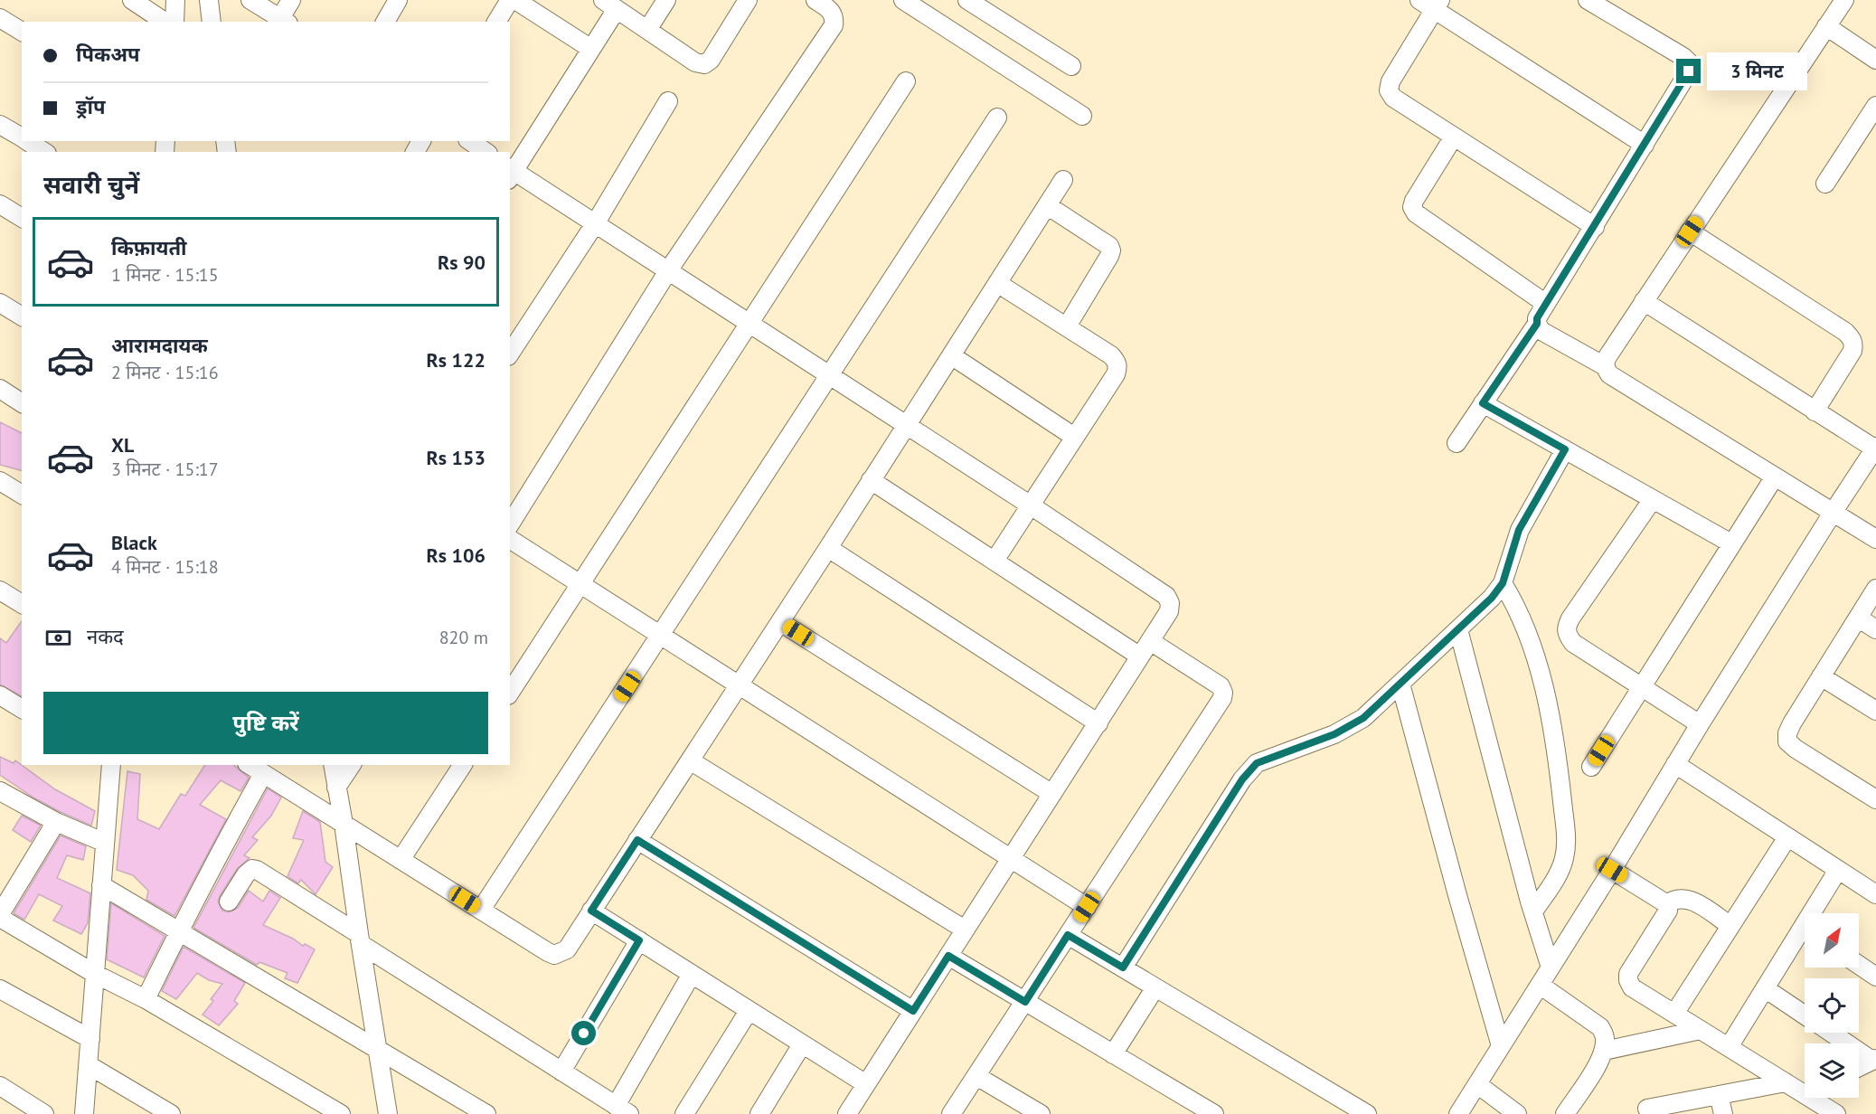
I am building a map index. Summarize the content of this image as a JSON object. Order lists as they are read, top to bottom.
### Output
{
  "north": "top right",
  "page": {
    "banner": ["पिकअप", "ड्रॉप"],
    "bubble": "3 मिनट",
    "heading": "सवारी चुनें",
    "list": [
      {
        "name": "किफ़ायती",
        "note": "1 मिनट · 15:15",
        "value": "Rs 90"
      },
      {
        "name": "आरामदायक",
        "note": "2 मिनट · 15:16",
        "value": "Rs 122"
      },
      {
        "name": "XL",
        "note": "3 मिनट · 15:17",
        "value": "Rs 153"
      },
      {
        "name": "Black",
        "note": "4 मिनट · 15:18",
        "value": "Rs 106"
      }
    ],
    "pay": ["नकद", "820 m"],
    "buttons": "पुष्टि करें"
  }
}
